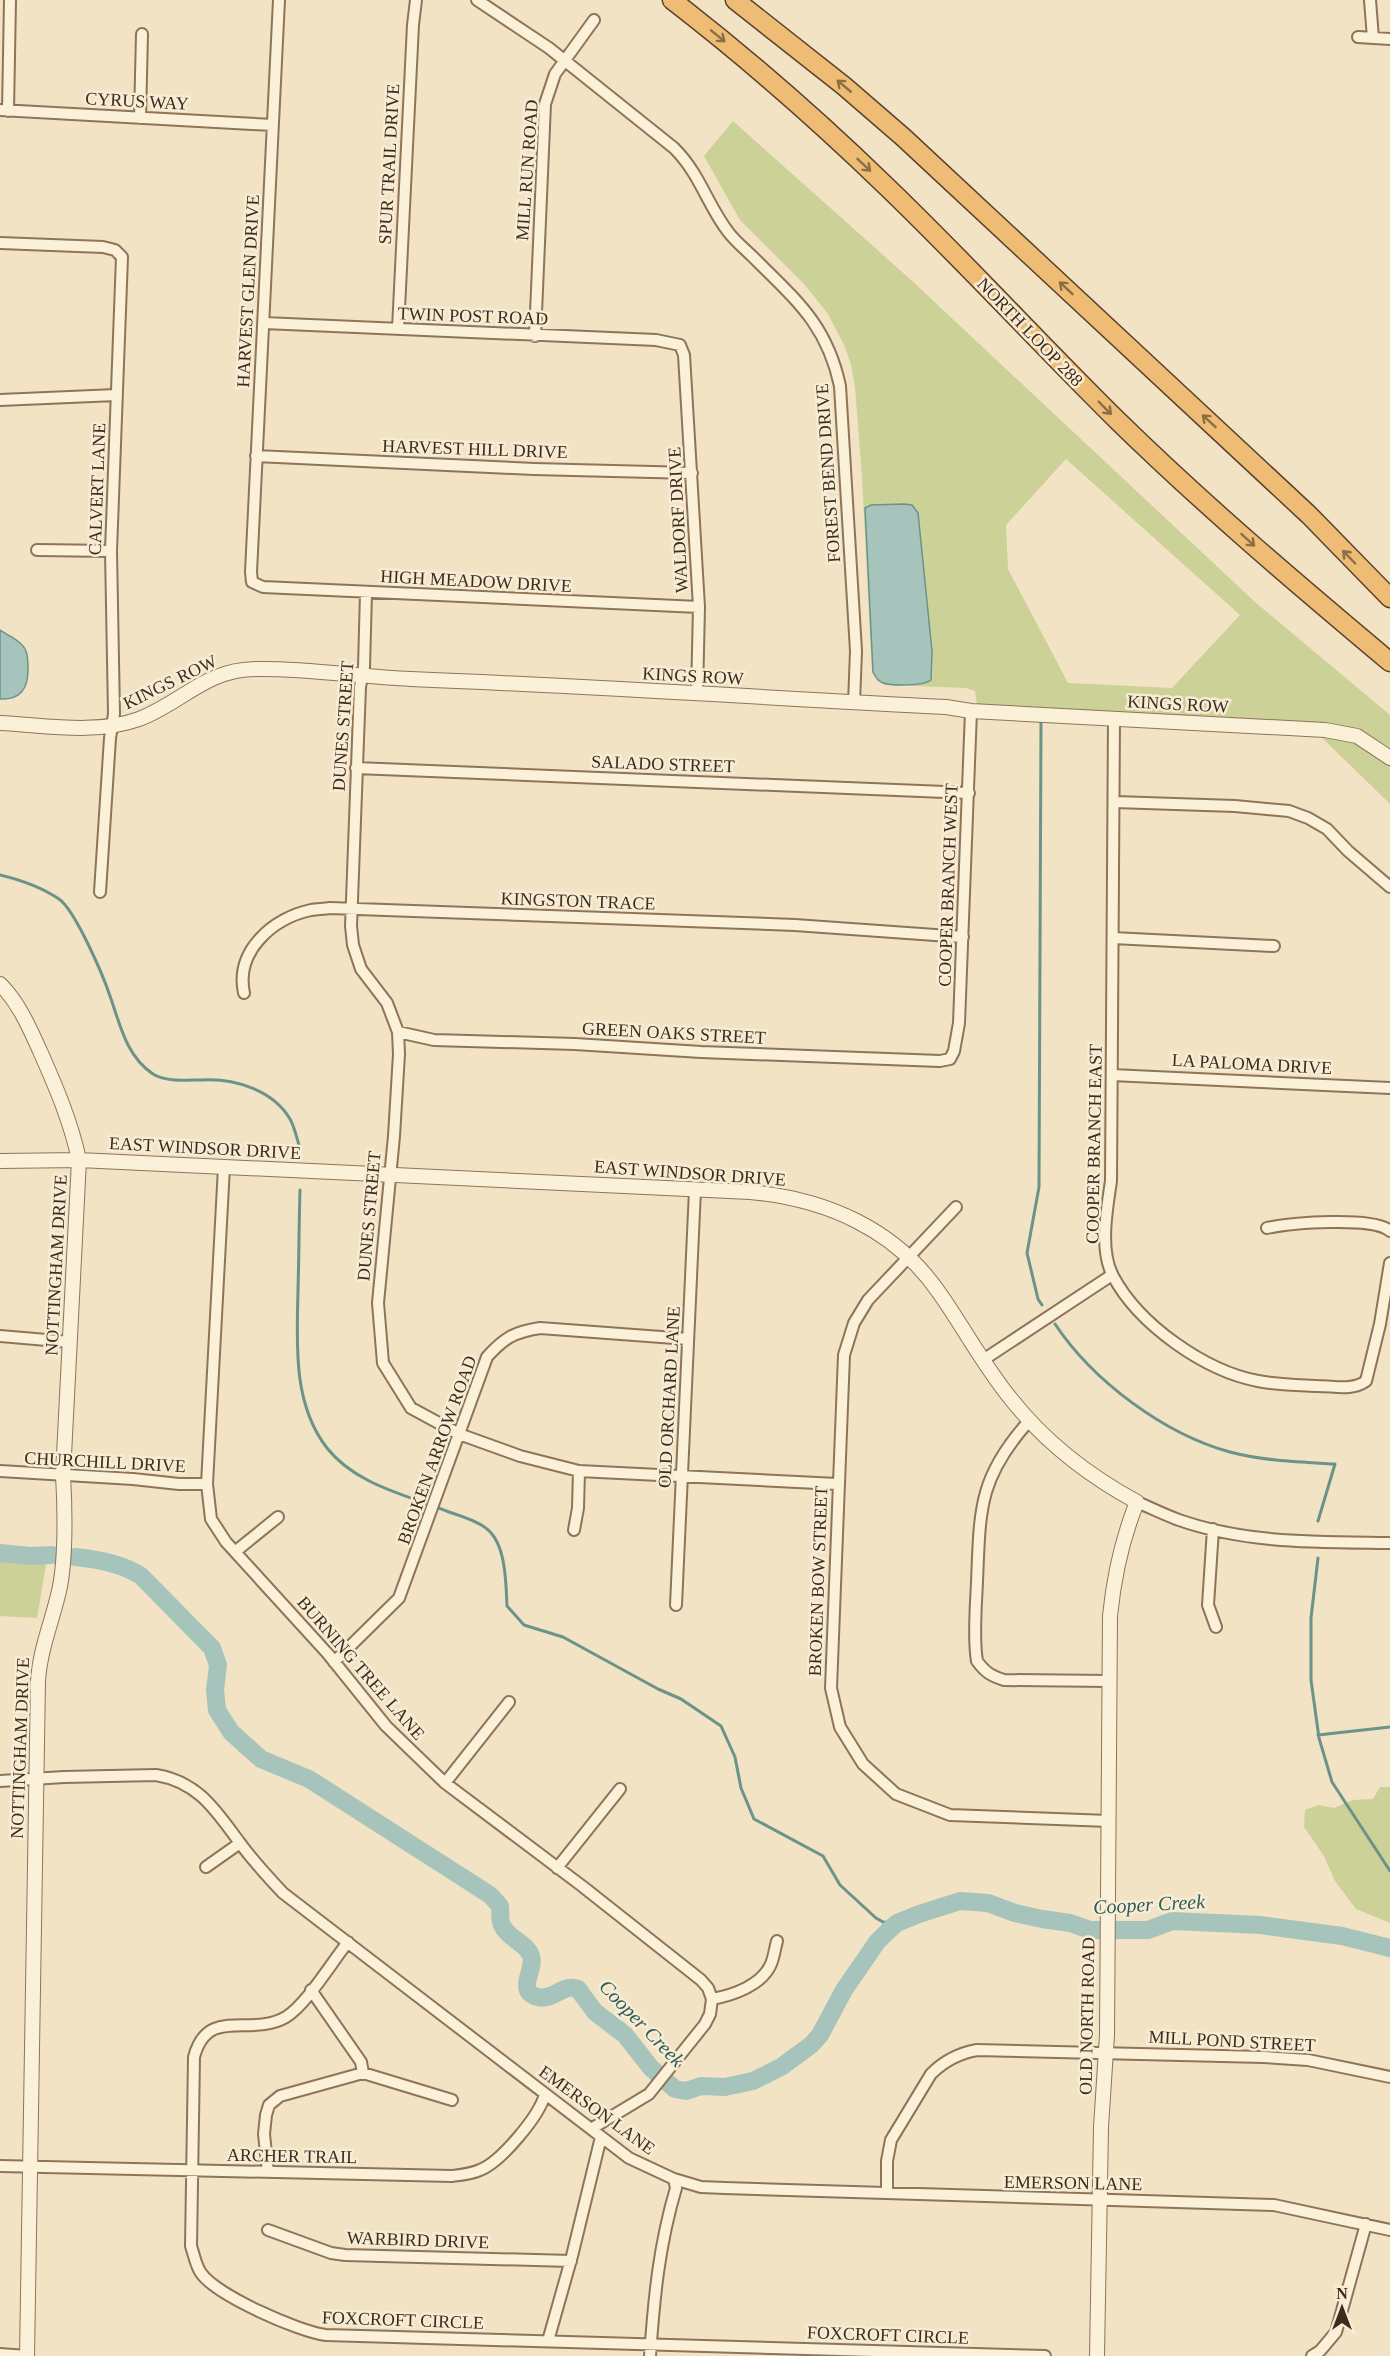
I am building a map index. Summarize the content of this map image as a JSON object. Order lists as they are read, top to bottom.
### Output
{
  "streets": {
    "highway": ["NORTH LOOP 288"],
    "street": [
      "CYRUS WAY",
      "SPUR TRAIL DRIVE",
      "MILL RUN ROAD",
      "HARVEST GLEN DRIVE",
      "TWIN POST ROAD",
      "HARVEST HILL DRIVE",
      "FOREST BEND DRIVE",
      "CALVERT LANE",
      "WALDORF DRIVE",
      "HIGH MEADOW DRIVE",
      "KINGS ROW",
      "DUNES STREET",
      "SALADO STREET",
      "COOPER BRANCH WEST",
      "KINGSTON TRACE",
      "GREEN OAKS STREET",
      "LA PALOMA DRIVE",
      "COOPER BRANCH EAST",
      "EAST WINDSOR DRIVE",
      "NOTTINGHAM DRIVE",
      "OLD ORCHARD LANE",
      "BROKEN ARROW ROAD",
      "CHURCHILL DRIVE",
      "BROKEN BOW STREET",
      "BURNING TREE LANE",
      "OLD NORTH ROAD",
      "MILL POND STREET",
      "EMERSON LANE",
      "ARCHER TRAIL",
      "WARBIRD DRIVE",
      "FOXCROFT CIRCLE"
    ]
  },
  "crossings": [
    ["CYRUS WAY", "HARVEST GLEN DRIVE"],
    ["SPUR TRAIL DRIVE", "TWIN POST ROAD"],
    ["MILL RUN ROAD", "TWIN POST ROAD"],
    ["MILL RUN ROAD", "FOREST BEND DRIVE"],
    ["HARVEST GLEN DRIVE", "TWIN POST ROAD"],
    ["HARVEST GLEN DRIVE", "HARVEST HILL DRIVE"],
    ["HARVEST GLEN DRIVE", "HIGH MEADOW DRIVE"],
    ["TWIN POST ROAD", "WALDORF DRIVE"],
    ["HARVEST HILL DRIVE", "WALDORF DRIVE"],
    ["FOREST BEND DRIVE", "KINGS ROW"],
    ["CALVERT LANE", "KINGS ROW"],
    ["WALDORF DRIVE", "HIGH MEADOW DRIVE"],
    ["WALDORF DRIVE", "KINGS ROW"],
    ["HIGH MEADOW DRIVE", "DUNES STREET"],
    ["KINGS ROW", "DUNES STREET"],
    ["KINGS ROW", "COOPER BRANCH WEST"],
    ["KINGS ROW", "COOPER BRANCH EAST"],
    ["DUNES STREET", "SALADO STREET"],
    ["DUNES STREET", "KINGSTON TRACE"],
    ["DUNES STREET", "GREEN OAKS STREET"],
    ["DUNES STREET", "EAST WINDSOR DRIVE"],
    ["DUNES STREET", "OLD ORCHARD LANE"],
    ["DUNES STREET", "BROKEN ARROW ROAD"],
    ["DUNES STREET", "BROKEN BOW STREET"],
    ["SALADO STREET", "COOPER BRANCH WEST"],
    ["COOPER BRANCH WEST", "KINGSTON TRACE"],
    ["COOPER BRANCH WEST", "GREEN OAKS STREET"],
    ["LA PALOMA DRIVE", "COOPER BRANCH EAST"],
    ["EAST WINDSOR DRIVE", "NOTTINGHAM DRIVE"],
    ["EAST WINDSOR DRIVE", "OLD ORCHARD LANE"],
    ["EAST WINDSOR DRIVE", "BROKEN BOW STREET"],
    ["EAST WINDSOR DRIVE", "BURNING TREE LANE"],
    ["EAST WINDSOR DRIVE", "OLD NORTH ROAD"],
    ["NOTTINGHAM DRIVE", "CHURCHILL DRIVE"],
    ["NOTTINGHAM DRIVE", "EMERSON LANE"],
    ["NOTTINGHAM DRIVE", "ARCHER TRAIL"],
    ["OLD ORCHARD LANE", "BROKEN ARROW ROAD"],
    ["BROKEN ARROW ROAD", "BURNING TREE LANE"],
    ["CHURCHILL DRIVE", "BURNING TREE LANE"],
    ["BROKEN BOW STREET", "OLD NORTH ROAD"],
    ["OLD NORTH ROAD", "MILL POND STREET"],
    ["OLD NORTH ROAD", "EMERSON LANE"],
    ["MILL POND STREET", "EMERSON LANE"],
    ["EMERSON LANE", "ARCHER TRAIL"],
    ["EMERSON LANE", "FOXCROFT CIRCLE"],
    ["ARCHER TRAIL", "FOXCROFT CIRCLE"]
  ],
  "water": ["Cooper Creek"],
  "north": "top"
}
